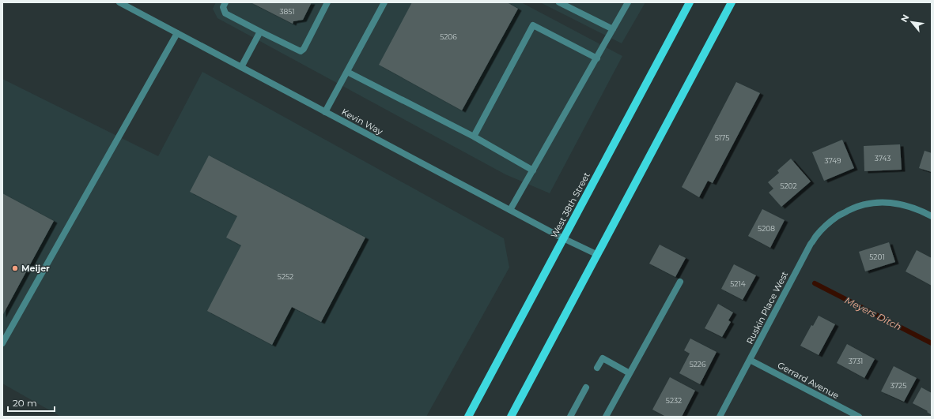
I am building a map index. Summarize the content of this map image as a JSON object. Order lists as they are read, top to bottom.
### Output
{
  "streets": {
    "main road": ["West 38th Street"],
    "street": ["Kevin Way", "Ruskin Place West", "Gerrard Avenue"]
  },
  "crossings": [
    ["Kevin Way", "West 38th Street"],
    ["Ruskin Place West", "Gerrard Avenue"]
  ],
  "water": ["Meyers Ditch"],
  "places": ["Meijer"],
  "house_numbers": [
    "3851",
    "5206",
    "5175",
    "3743",
    "3749",
    "5202",
    "5208",
    "5201",
    "5252",
    "5214",
    "3731",
    "5226",
    "3725",
    "5232"
  ],
  "scale_bar": "20 m",
  "north": "top left"
}
